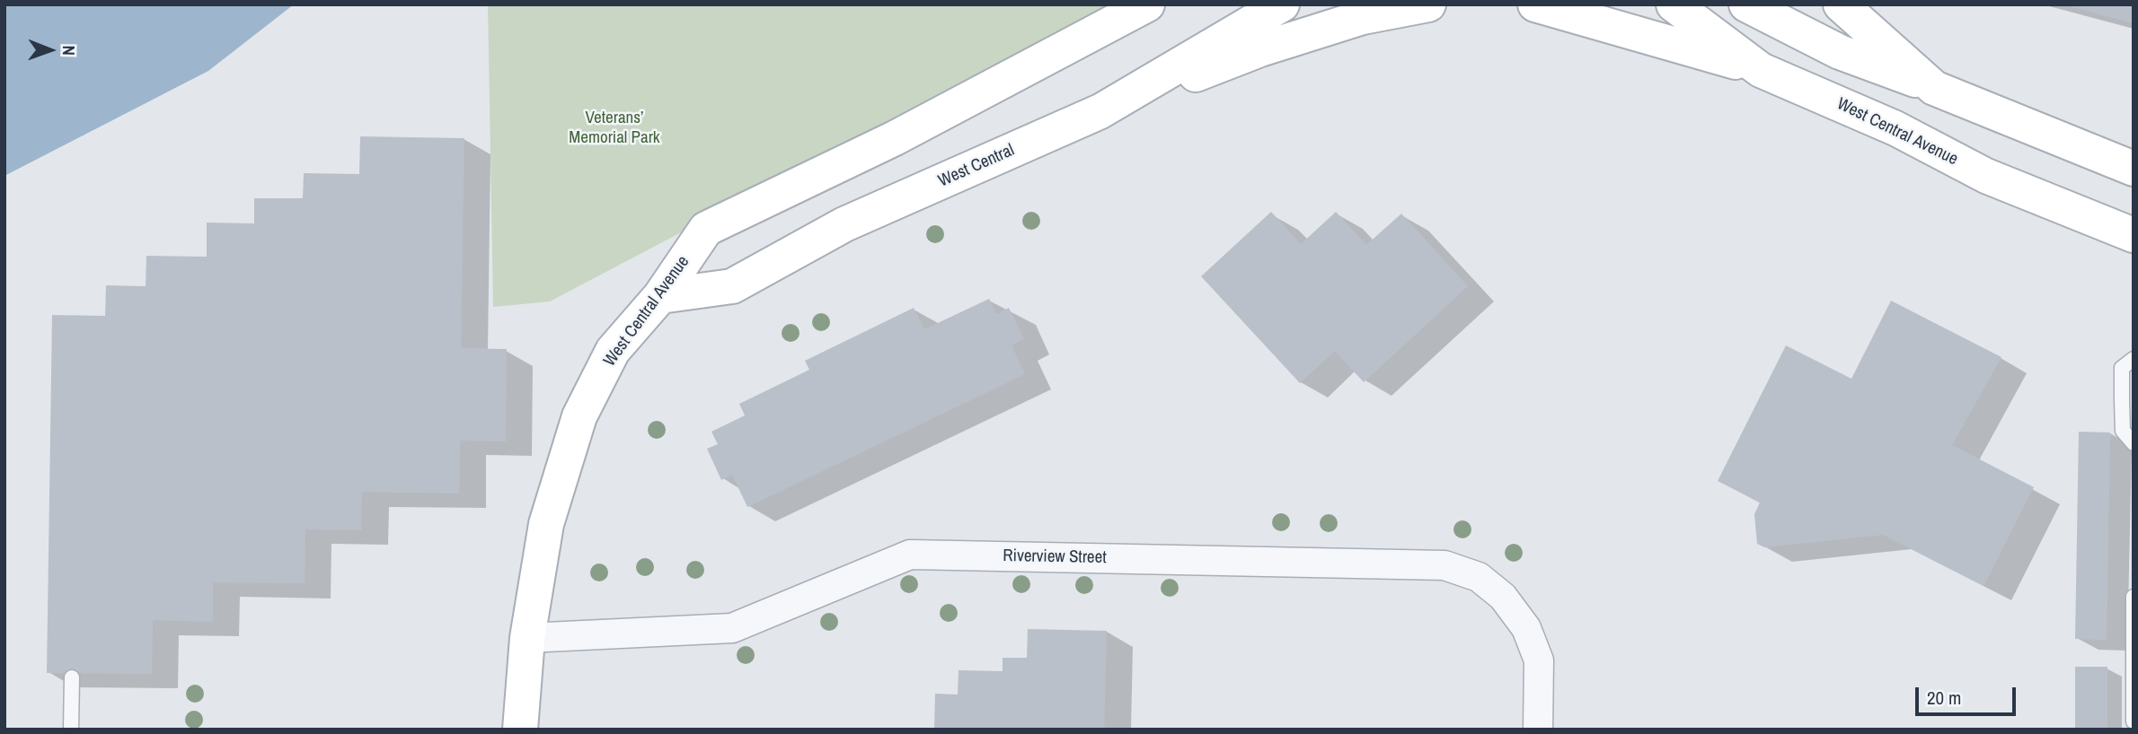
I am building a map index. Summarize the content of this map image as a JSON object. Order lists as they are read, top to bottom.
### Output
{
  "streets": {
    "street": ["West Central Avenue", "West Central", "Riverview Street"]
  },
  "crossings": [
    ["West Central Avenue", "West Central"],
    ["West Central Avenue", "Riverview Street"]
  ],
  "parks": ["Veterans’ Memorial Park"],
  "scale_bar": "20 m",
  "north": "right"
}
